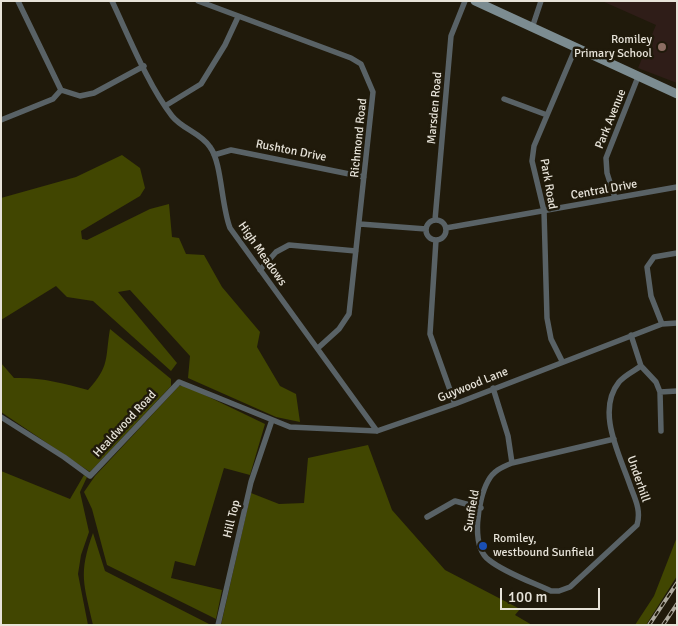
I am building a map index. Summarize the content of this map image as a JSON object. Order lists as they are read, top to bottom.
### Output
{
  "streets": {
    "street": [
      "Marsden Road",
      "Park Avenue",
      "Richmond Road",
      "Rushton Drive",
      "Park Road",
      "Central Drive",
      "High Meadows",
      "Guywood Lane",
      "Healdwood Road",
      "Underhill",
      "Sunfield",
      "Hill Top"
    ]
  },
  "crossings": [
    ["Marsden Road", "Central Drive"],
    ["Park Avenue", "Central Drive"],
    ["Richmond Road", "Rushton Drive"],
    ["Richmond Road", "High Meadows"],
    ["Rushton Drive", "High Meadows"],
    ["Park Road", "Central Drive"],
    ["Park Road", "Guywood Lane"],
    ["High Meadows", "Guywood Lane"],
    ["Guywood Lane", "Healdwood Road"],
    ["Guywood Lane", "Hill Top"],
    ["Healdwood Road", "Hill Top"],
    ["Underhill", "Sunfield"]
  ],
  "places": ["Romiley Primary School", "Romiley, westbound Sunfield"],
  "scale_bar": "100 m"
}
